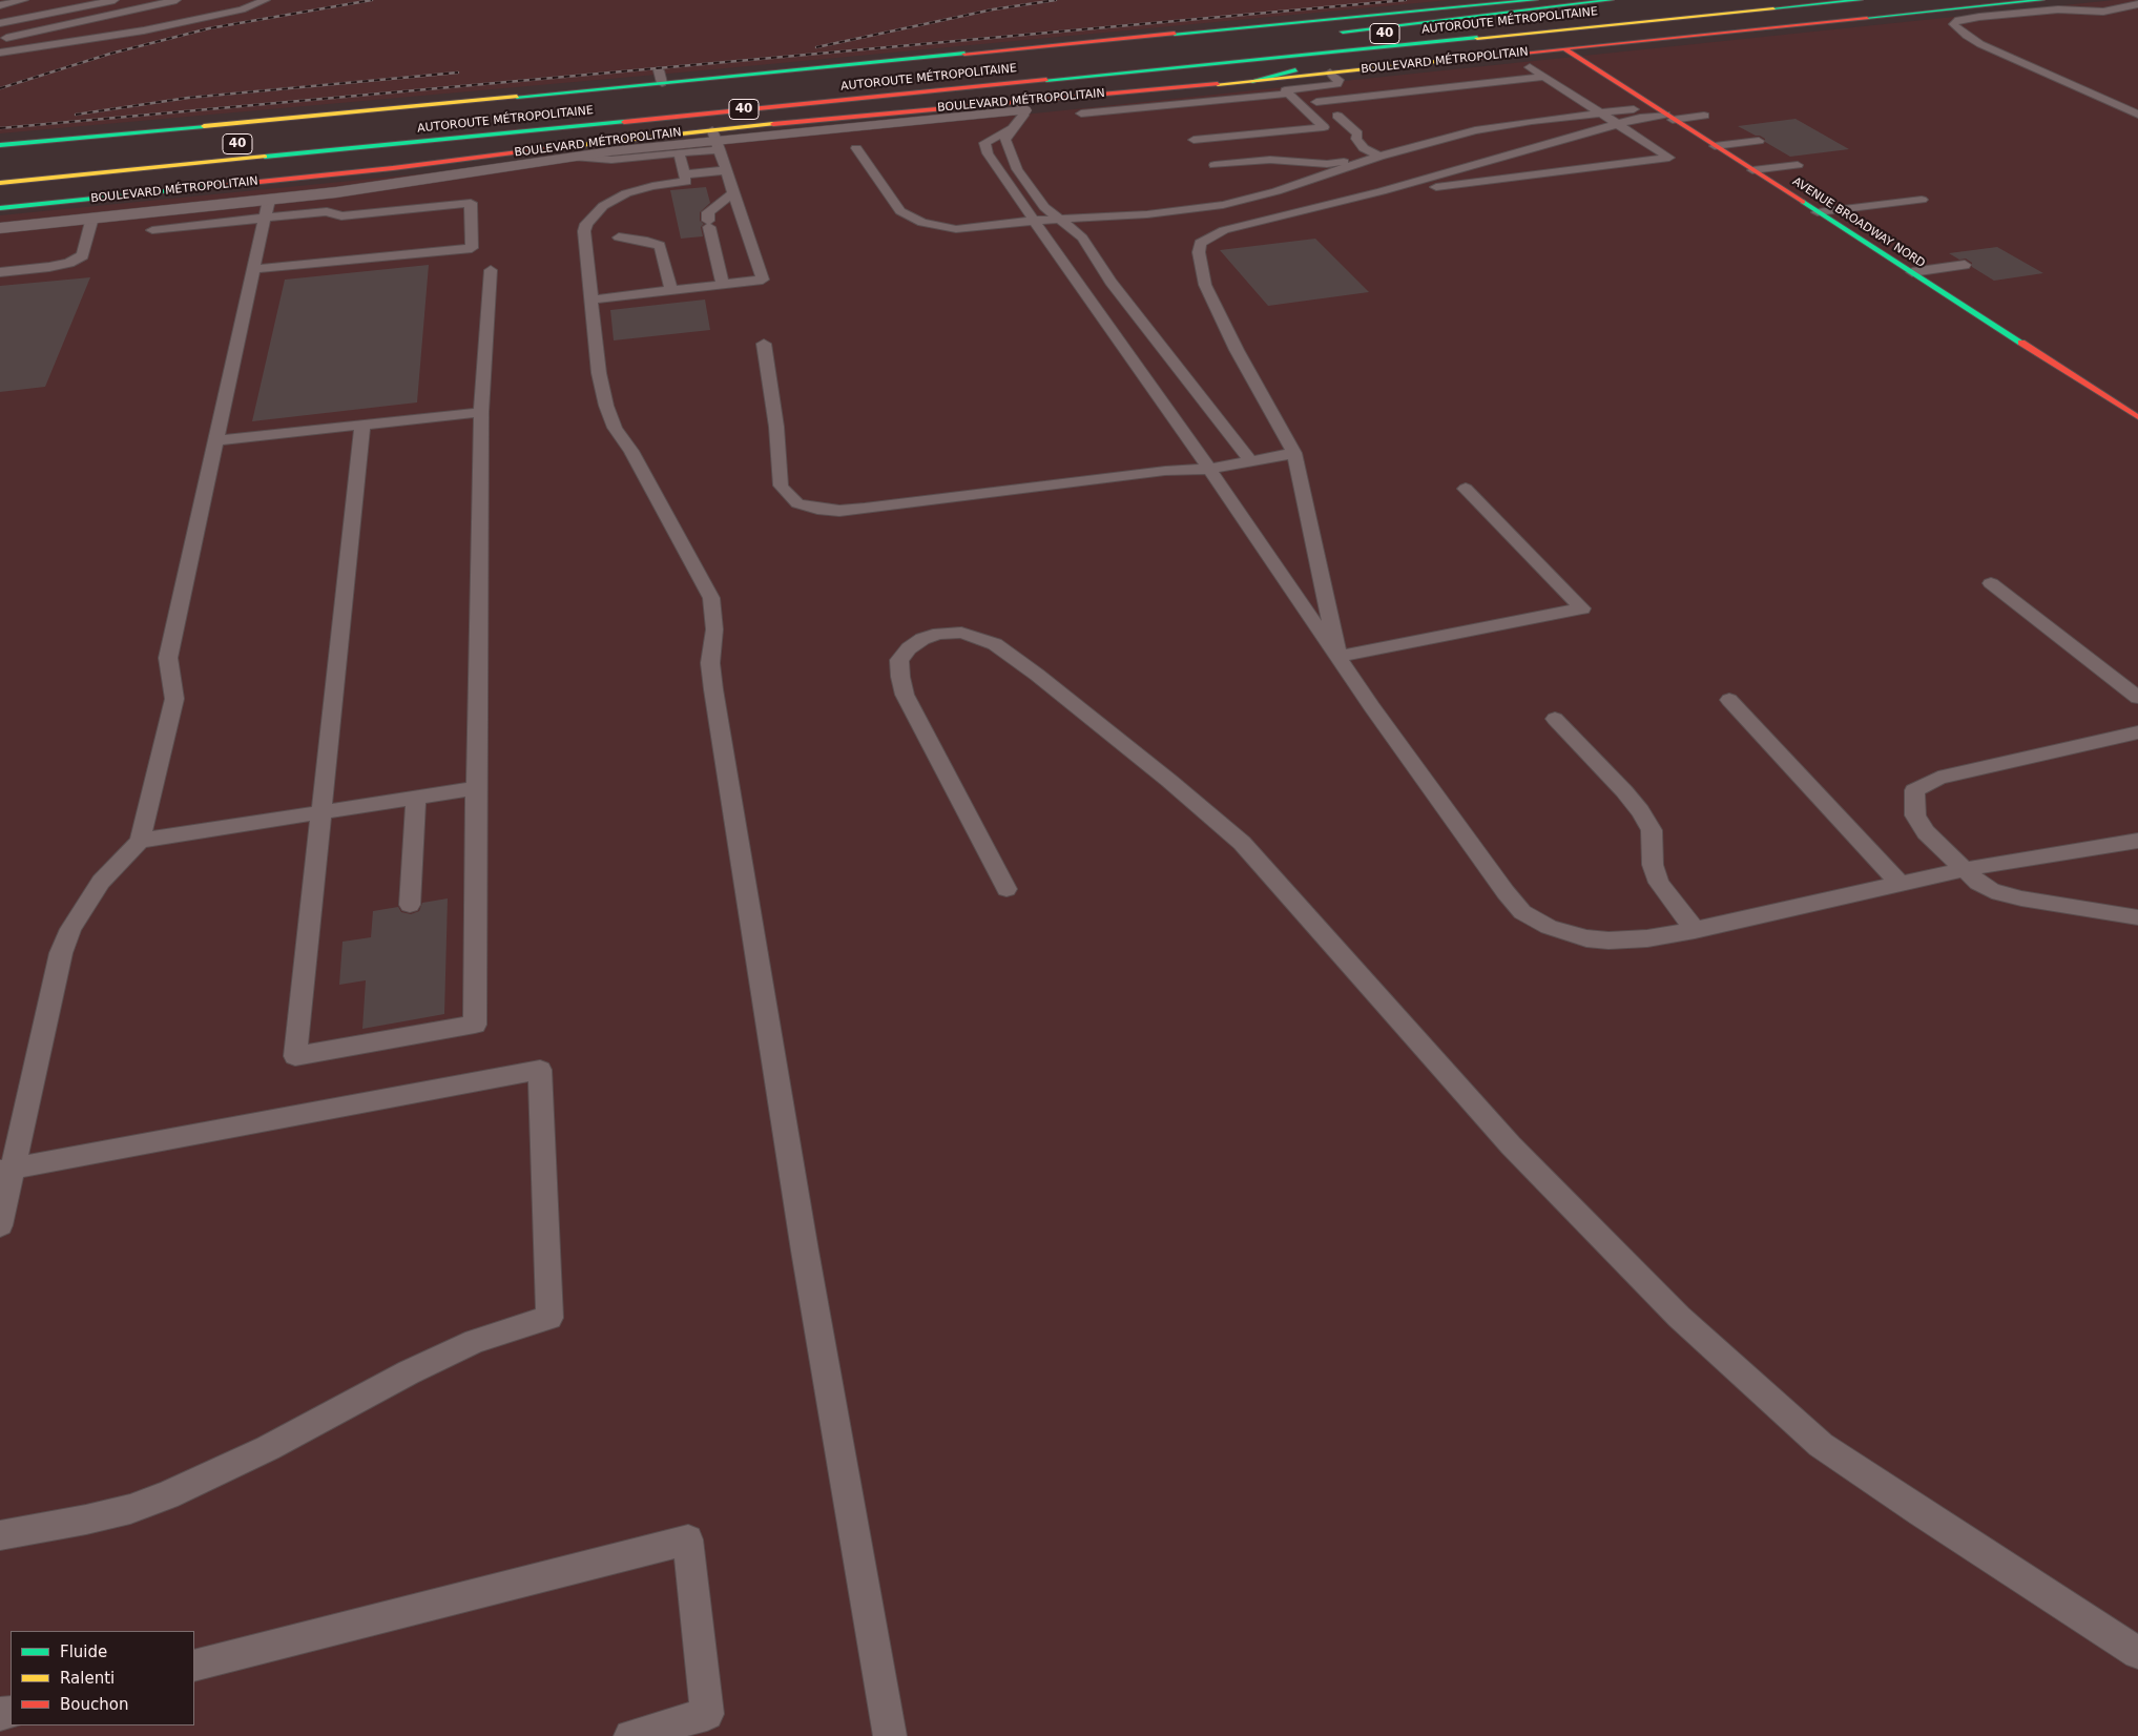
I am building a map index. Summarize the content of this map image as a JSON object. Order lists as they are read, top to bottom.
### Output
{
  "streets": {
    "main road": [
      "AUTOROUTE MÉTROPOLITAINE",
      "40",
      "BOULEVARD MÉTROPOLITAIN",
      "AVENUE BROADWAY NORD"
    ]
  },
  "crossings": [
    ["BOULEVARD MÉTROPOLITAIN", "AVENUE BROADWAY NORD"]
  ],
  "legend": ["Fluide", "Ralenti", "Bouchon"]
}
